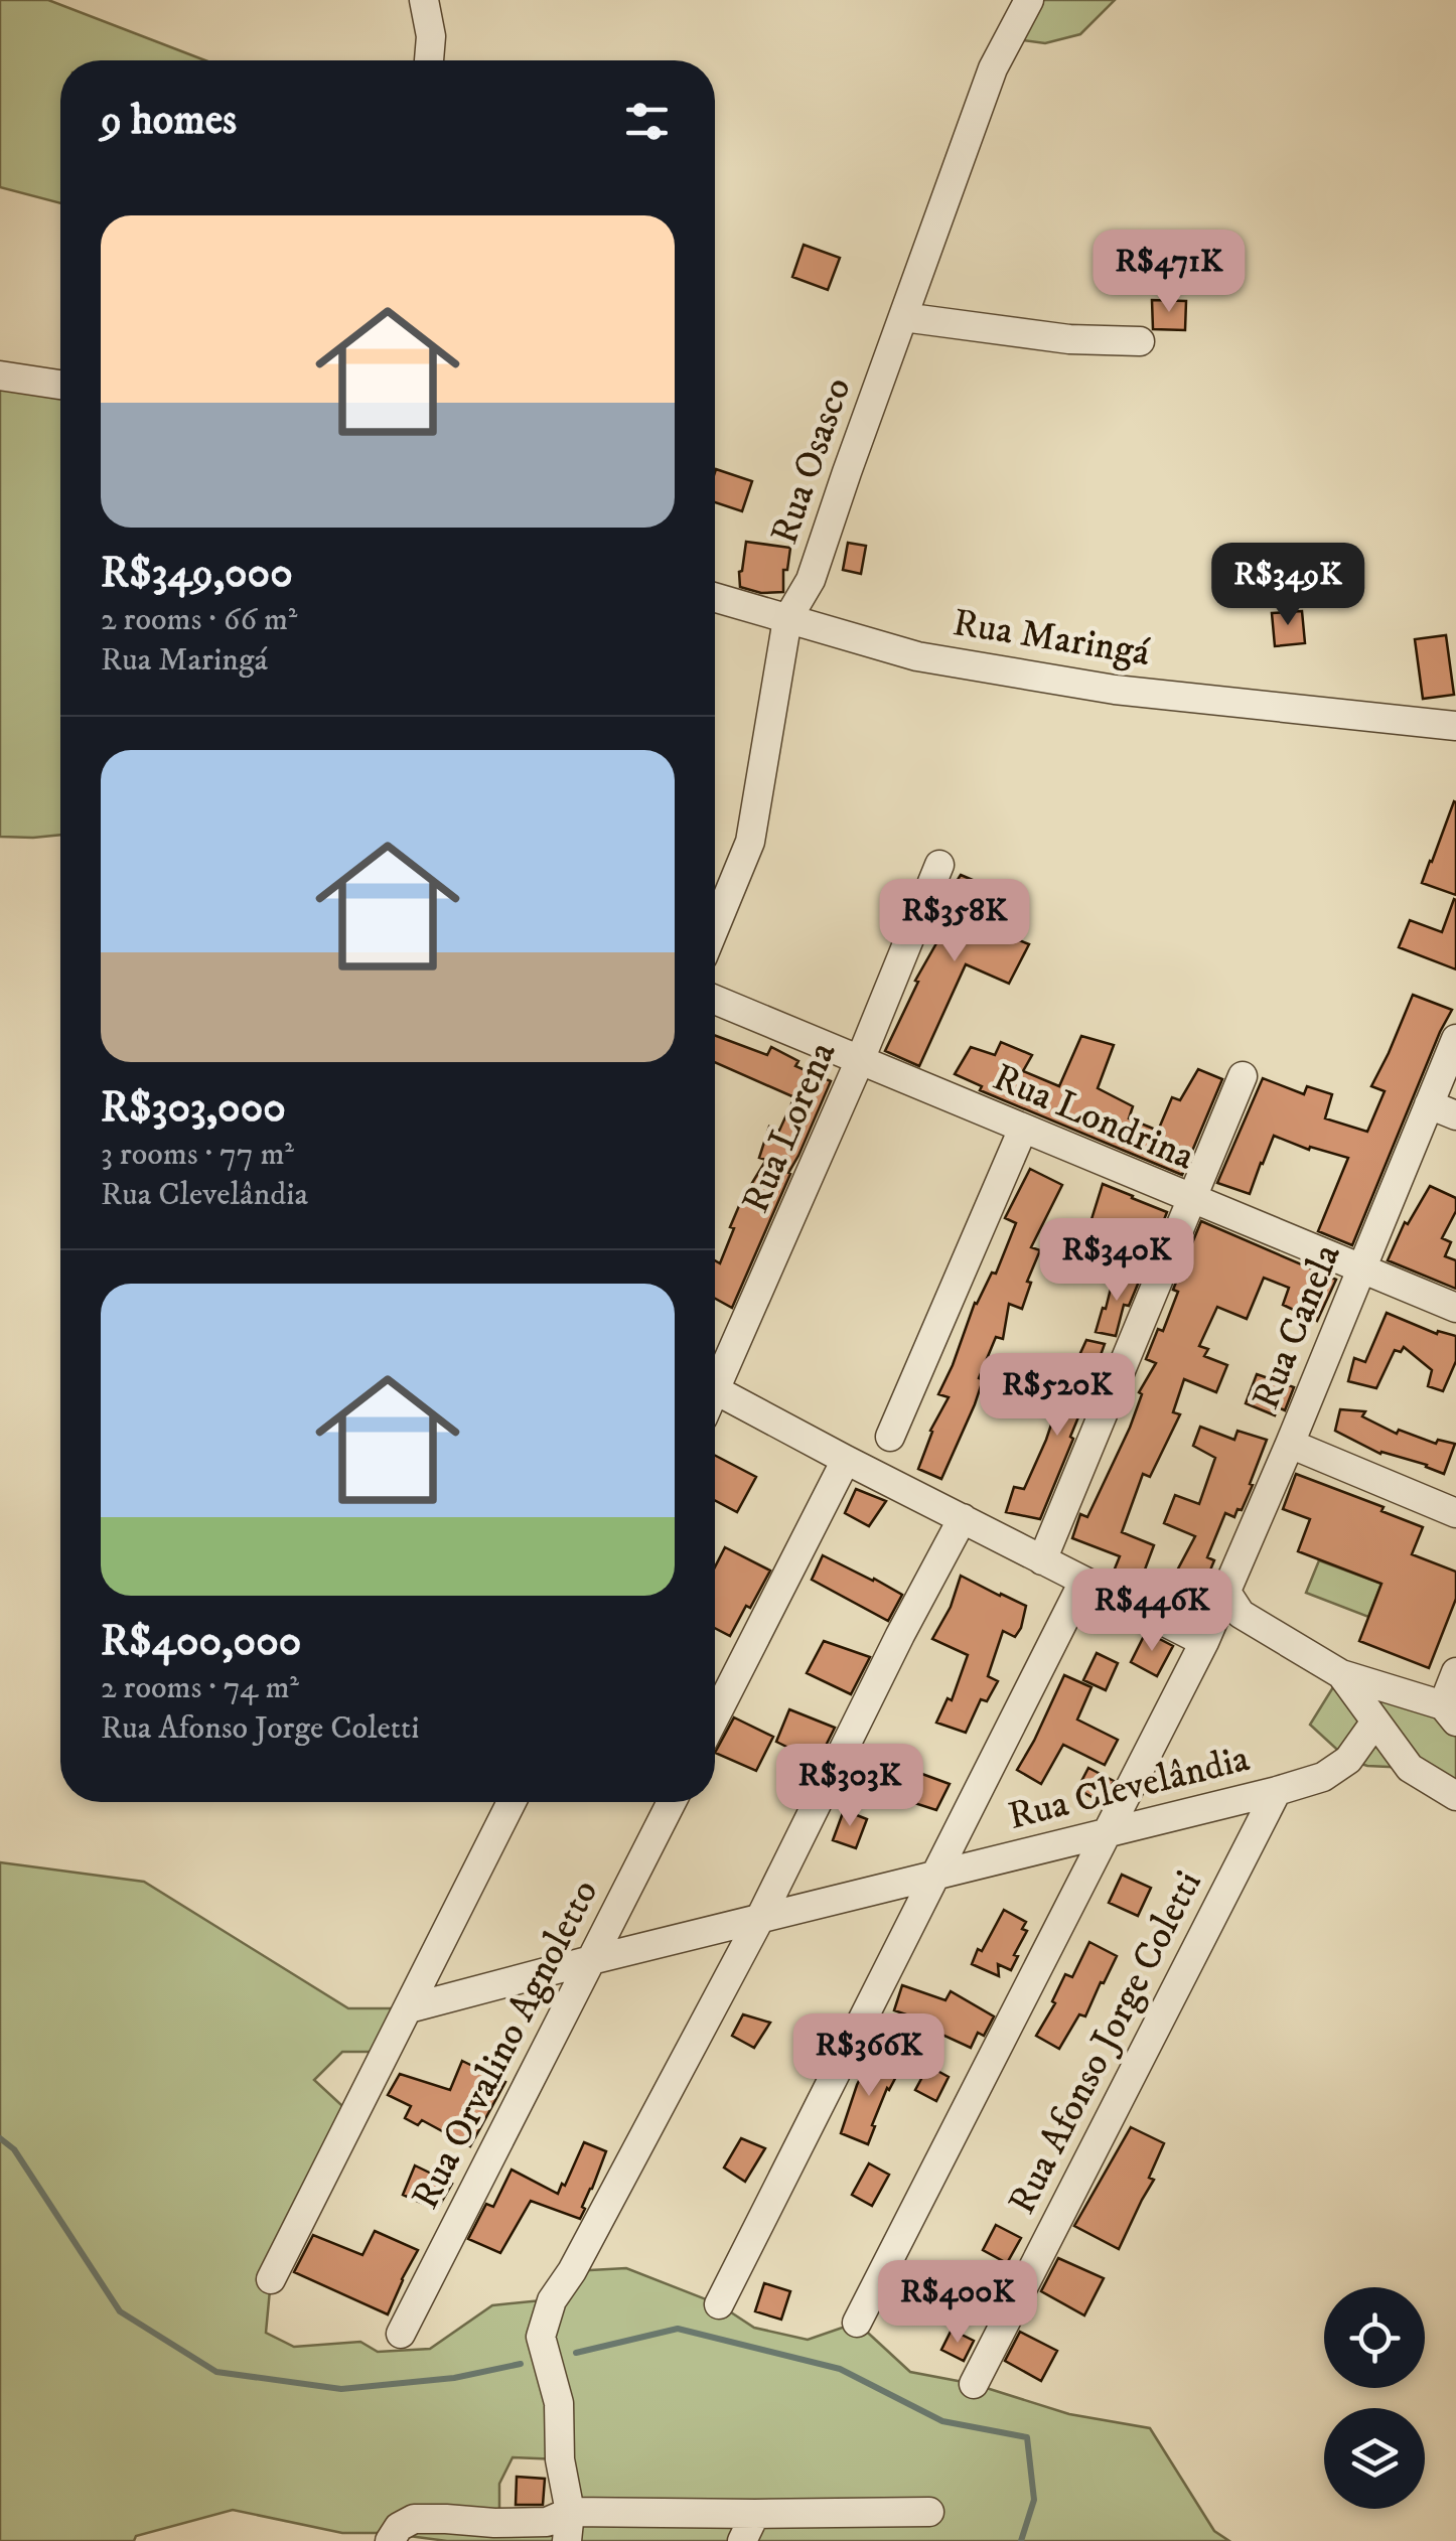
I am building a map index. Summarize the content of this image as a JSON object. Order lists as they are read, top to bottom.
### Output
{
  "streets": {
    "street": [
      "Rua Osasco",
      "Rua Maringá",
      "Rua Londrina",
      "Rua Lorena",
      "Rua Canela",
      "Rua Clevelândia",
      "Rua Afonso Jorge Coletti",
      "Rua Orvalino Agnoletto"
    ]
  },
  "crossings": [
    ["Rua Osasco", "Rua Maringá"],
    ["Rua Londrina", "Rua Lorena"],
    ["Rua Londrina", "Rua Canela"],
    ["Rua Canela", "Rua Clevelândia"],
    ["Rua Clevelândia", "Rua Afonso Jorge Coletti"],
    ["Rua Clevelândia", "Rua Orvalino Agnoletto"]
  ],
  "page": {
    "heading": "9 homes",
    "list": [
      {
        "name": "R$349,000",
        "note": "2 rooms · 66 m² · Rua Maringá"
      },
      {
        "name": "R$303,000",
        "note": "3 rooms · 77 m² · Rua Clevelândia"
      },
      {
        "name": "R$400,000",
        "note": "2 rooms · 74 m² · Rua Afonso Jorge Coletti"
      }
    ],
    "price": [
      "R$471K",
      "R$349K",
      "R$358K",
      "R$340K",
      "R$520K",
      "R$446K",
      "R$303K",
      "R$366K",
      "R$400K"
    ]
  }
}
